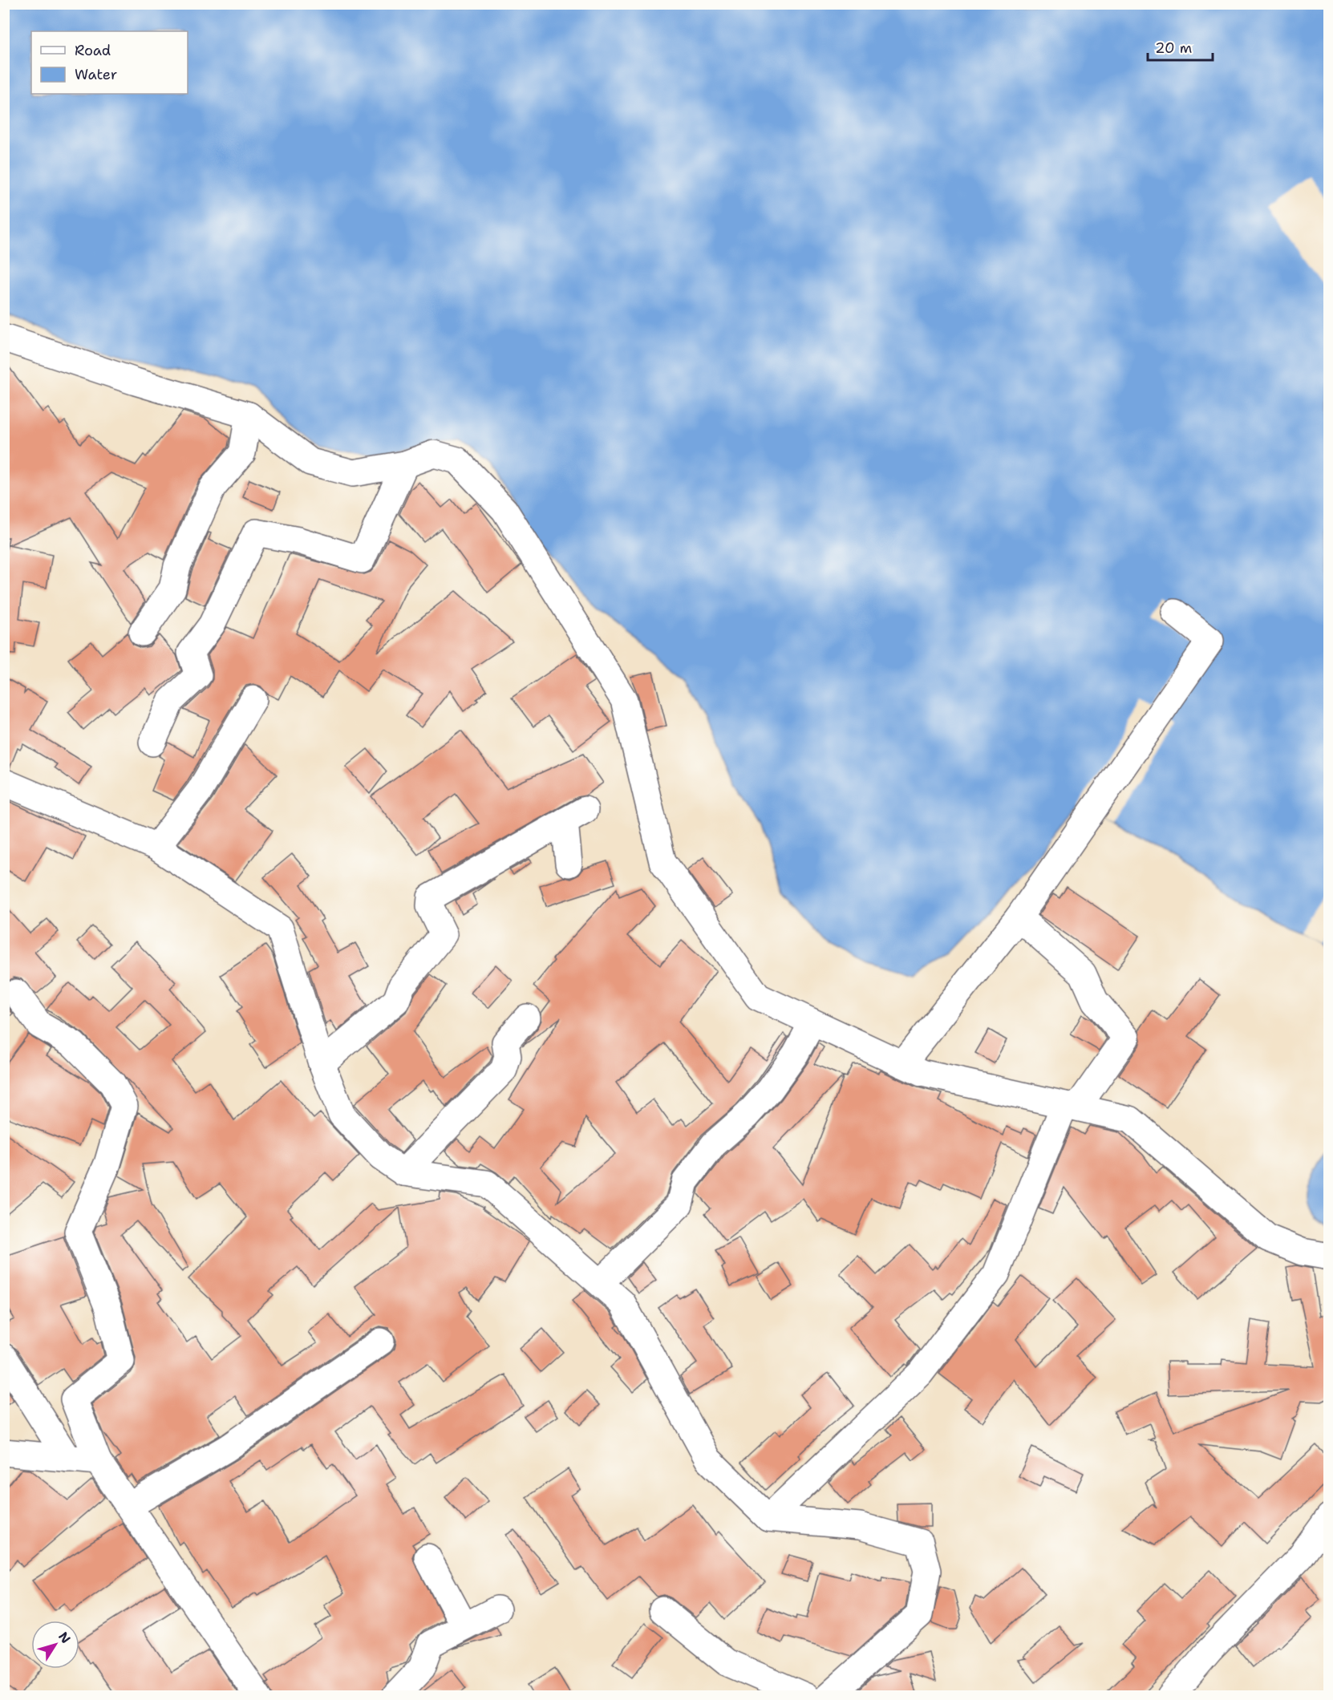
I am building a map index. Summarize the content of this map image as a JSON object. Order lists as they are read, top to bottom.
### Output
{
  "legend": ["Road", "Water"],
  "scale_bar": "20 m",
  "north": "top right"
}
